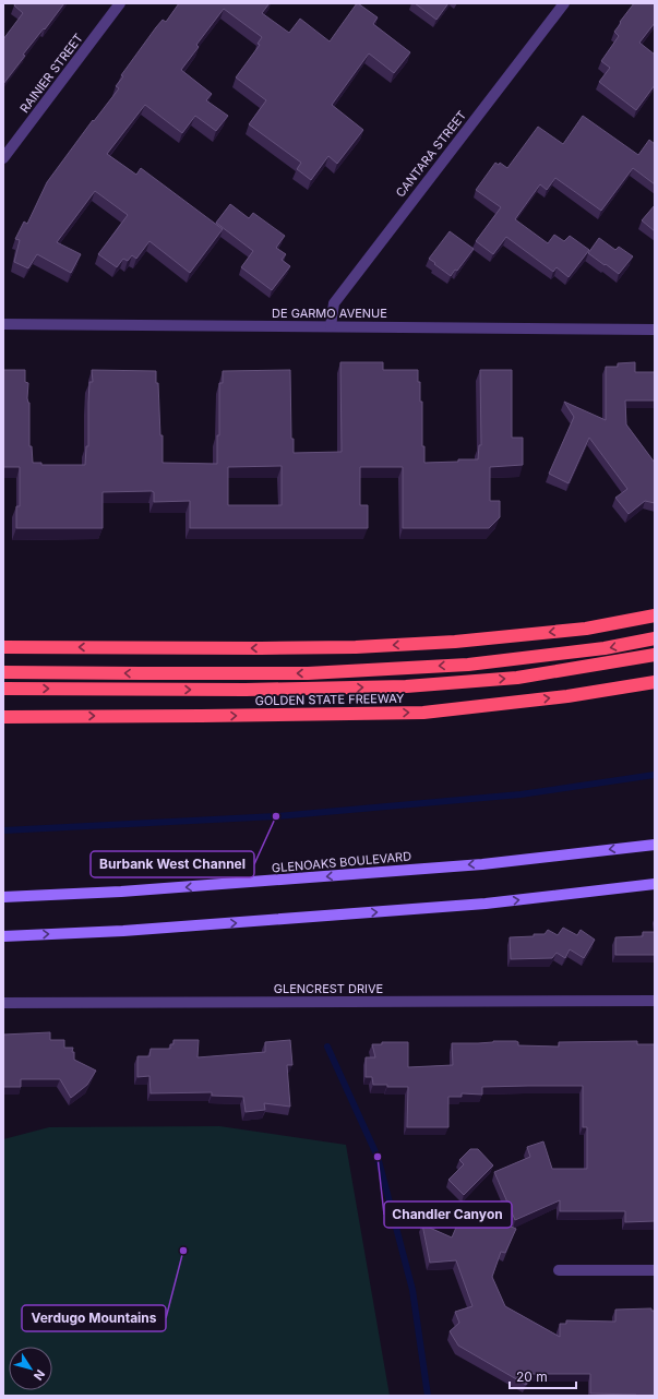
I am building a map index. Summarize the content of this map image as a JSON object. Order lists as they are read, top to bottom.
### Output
{
  "streets": {
    "highway": ["GOLDEN STATE FREEWAY"],
    "main road": ["GLENOAKS BOULEVARD"],
    "street": [
      "RAINIER STREET",
      "CANTARA STREET",
      "DE GARMO AVENUE",
      "GLENCREST DRIVE"
    ]
  },
  "crossings": [
    ["CANTARA STREET", "DE GARMO AVENUE"]
  ],
  "places": ["Burbank West Channel", "Chandler Canyon", "Verdugo Mountains"],
  "scale_bar": "20 m",
  "north": "bottom right"
}
